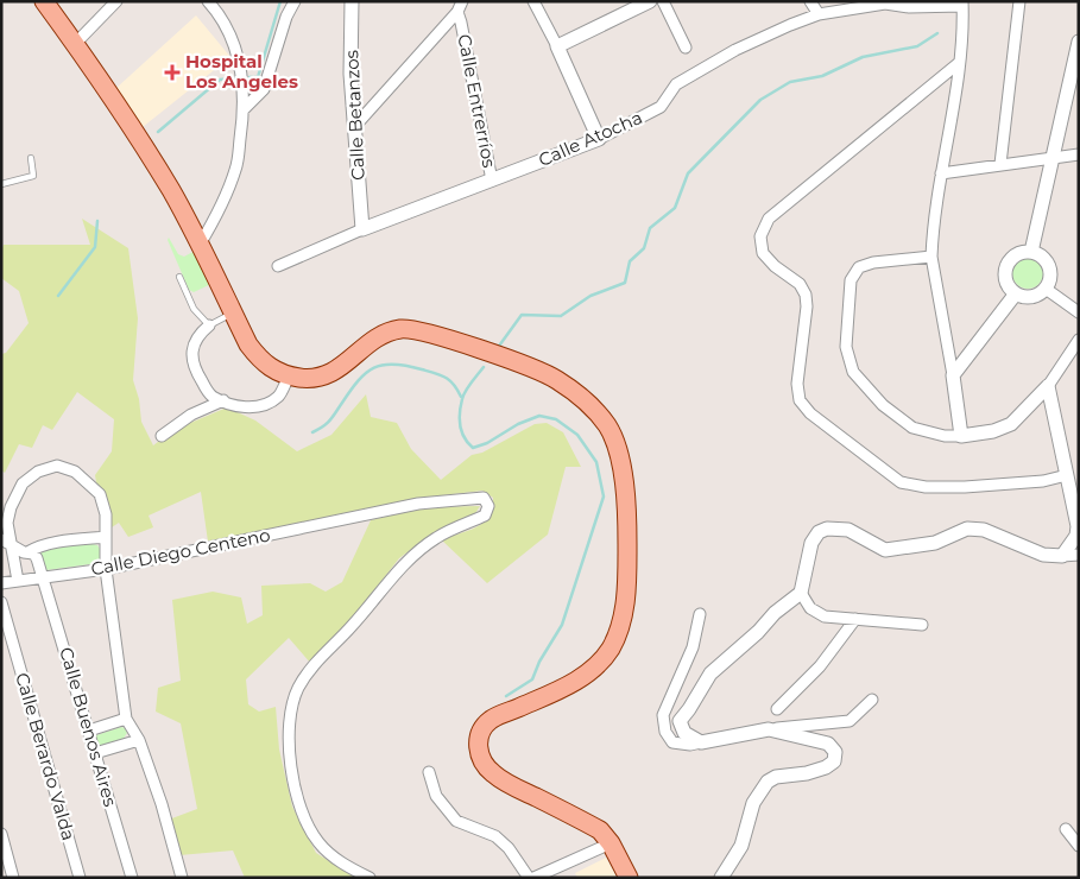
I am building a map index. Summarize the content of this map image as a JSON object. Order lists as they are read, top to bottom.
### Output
{
  "streets": {
    "street": [
      "Calle Entrerríos",
      "Calle Betanzos",
      "Calle Atocha",
      "Calle Diego Centeno",
      "Calle Buenos Aires",
      "Calle Berardo Valda"
    ]
  },
  "crossings": [
    ["Calle Entrerríos", "Calle Atocha"],
    ["Calle Betanzos", "Calle Atocha"],
    ["Calle Diego Centeno", "Calle Buenos Aires"]
  ],
  "places": {
    "health": ["Hospital Los Angeles"]
  }
}
